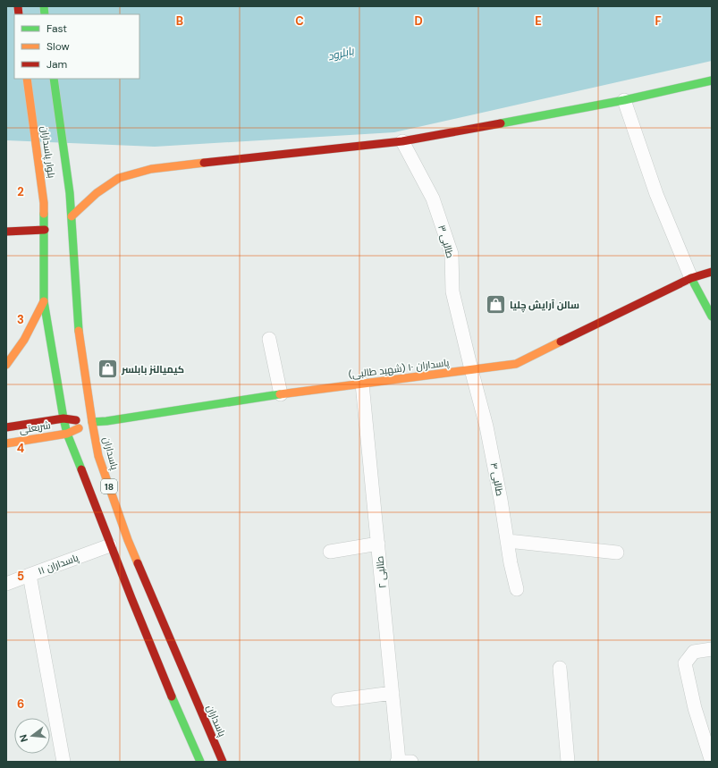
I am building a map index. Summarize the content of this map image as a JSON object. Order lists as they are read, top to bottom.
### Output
{
  "streets": {
    "main road": [
      "بلوار پاسداران",
      "پاسداران ۱۰ (شهید طالبی)",
      "شریعتی",
      "پاسداران",
      "18"
    ],
    "street": [
      "طالبی ۳",
      "طالبی ۴",
      "پاسداران ۱۱",
      "طالبی ۲"
    ]
  },
  "crossings": [
    ["بلوار پاسداران", "پاسداران"],
    ["بلوار پاسداران", "18"],
    ["طالبی ۳", "پاسداران ۱۰ (شهید طالبی)"],
    ["طالبی ۳", "طالبی ۴"],
    ["پاسداران ۱۰ (شهید طالبی)", "شریعتی"],
    ["پاسداران ۱۰ (شهید طالبی)", "پاسداران"],
    ["پاسداران ۱۰ (شهید طالبی)", "طالبی ۴"],
    ["پاسداران ۱۰ (شهید طالبی)", "طالبی ۲"],
    ["شریعتی", "پاسداران"],
    ["شریعتی", "18"],
    ["18", "پاسداران ۱۱"]
  ],
  "water": ["بابلرود"],
  "places": {
    "shop": ["سالن آرایش چلیا", "کیمیالنز بابلسر"]
  },
  "legend": ["Fast", "Slow", "Jam"],
  "north": "left",
  "grid": {
    "columns": [
      "B",
      "C",
      "D",
      "E",
      "F"
    ],
    "rows": [
      "2",
      "3",
      "4",
      "5",
      "6"
    ]
  }
}
